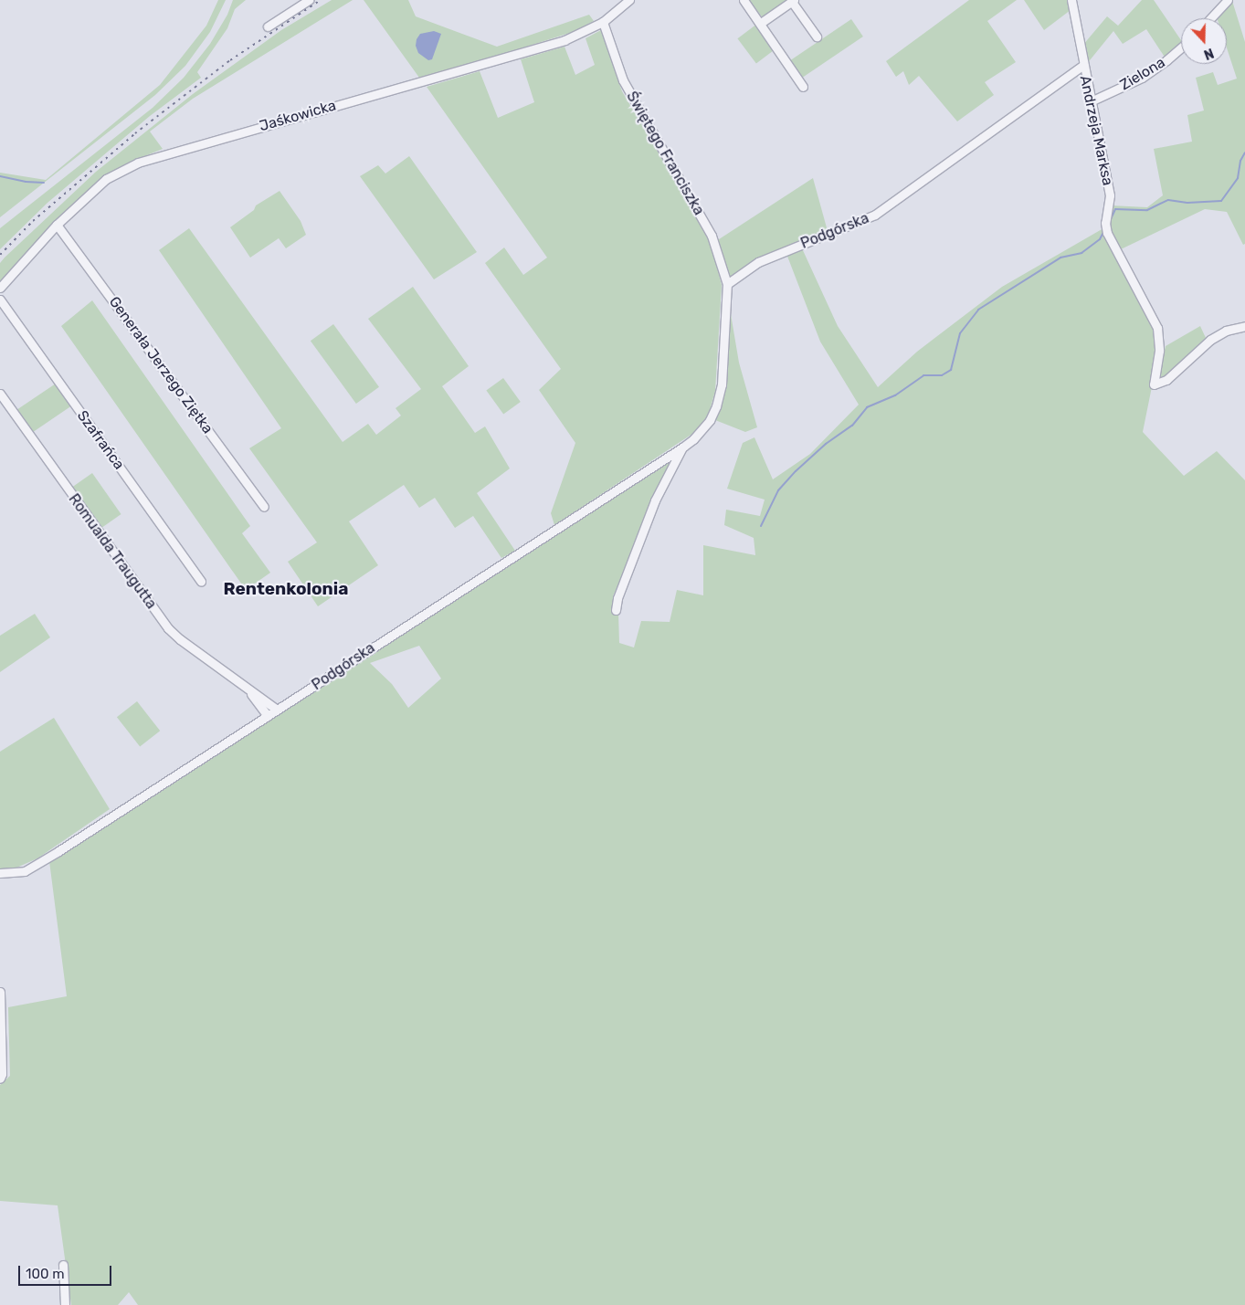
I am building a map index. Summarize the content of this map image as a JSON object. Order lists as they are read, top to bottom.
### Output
{
  "streets": {
    "street": [
      "Zielona",
      "Jaśkowicka",
      "Andrzeja Marksa",
      "Świętego Franciszka",
      "Podgórska",
      "Generała Jerzego Ziętka",
      "Szafrańca",
      "Romualda Traugutta"
    ]
  },
  "crossings": [
    ["Zielona", "Andrzeja Marksa"],
    ["Jaśkowicka", "Świętego Franciszka"],
    ["Jaśkowicka", "Generała Jerzego Ziętka"],
    ["Andrzeja Marksa", "Podgórska"],
    ["Świętego Franciszka", "Podgórska"],
    ["Podgórska", "Romualda Traugutta"]
  ],
  "districts": ["Rentenkolonia"],
  "scale_bar": "100 m",
  "north": "bottom"
}
